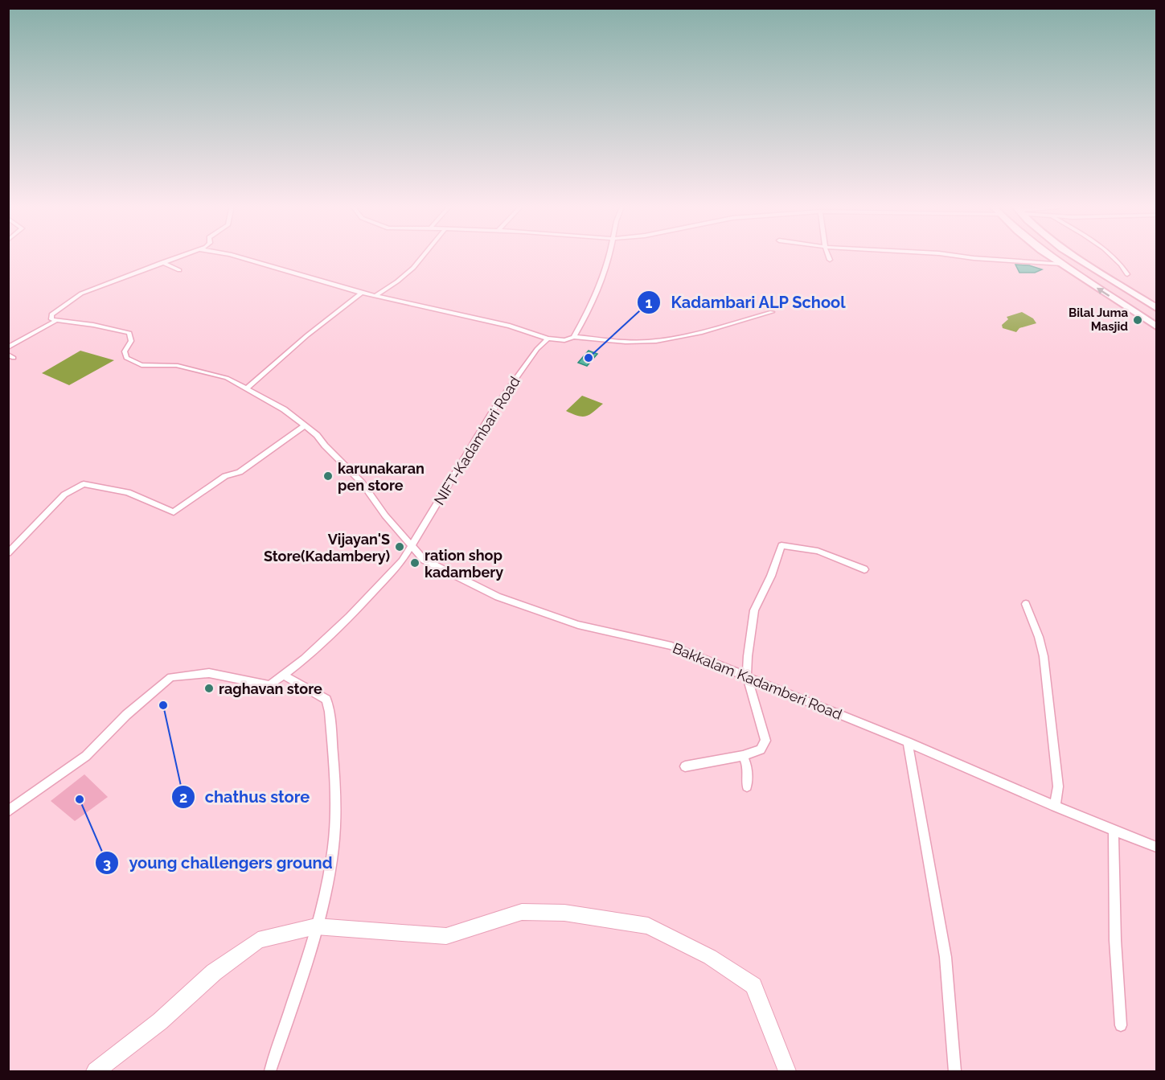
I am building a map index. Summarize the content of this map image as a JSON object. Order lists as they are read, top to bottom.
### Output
{
  "streets": {
    "street": ["NIFT-Kadambari Road", "Bakkalam Kadamberi Road"]
  },
  "crossings": [
    ["NIFT-Kadambari Road", "Bakkalam Kadamberi Road"]
  ],
  "places": [
    "Bilal Juma Masjid",
    "Kadambari ALP School",
    "karunakaran pen store",
    "Vijayan'S Store(Kadambery)",
    "ration shop kadambery",
    "raghavan store",
    "chathus store",
    "young challengers ground"
  ]
}
